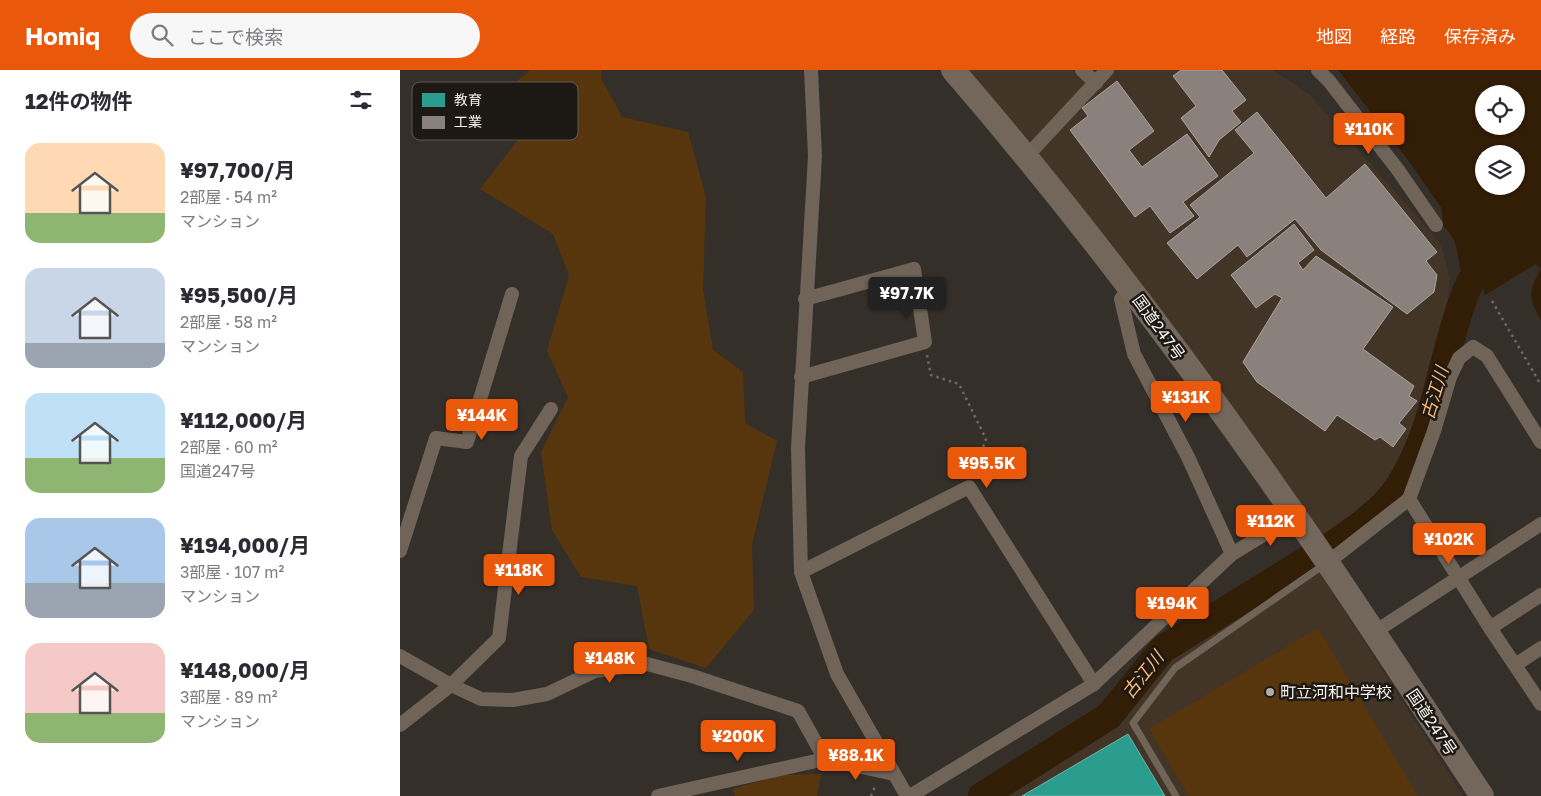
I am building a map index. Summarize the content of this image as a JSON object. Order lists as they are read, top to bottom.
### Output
{
  "streets": {
    "highway": ["国道247号"]
  },
  "water": ["古江川"],
  "places": ["町立河和中学校"],
  "legend": ["教育", "工業"],
  "page": {
    "header": "Homiq",
    "search": "ここで検索",
    "nav": ["地図", "経路", "保存済み"],
    "heading": "12件の物件",
    "price": [
      "¥110K",
      "¥97.7K",
      "¥131K",
      "¥144K",
      "¥95.5K",
      "¥112K",
      "¥102K",
      "¥118K",
      "¥194K",
      "¥148K",
      "¥200K",
      "¥88.1K"
    ],
    "list": [
      {
        "name": "¥97,700/月",
        "note": "2部屋 · 54 m² · マンション"
      },
      {
        "name": "¥95,500/月",
        "note": "2部屋 · 58 m² · マンション"
      },
      {
        "name": "¥112,000/月",
        "note": "2部屋 · 60 m² · 国道247号"
      },
      {
        "name": "¥194,000/月",
        "note": "3部屋 · 107 m² · マンション"
      },
      {
        "name": "¥148,000/月",
        "note": "3部屋 · 89 m² · マンション"
      }
    ]
  }
}
